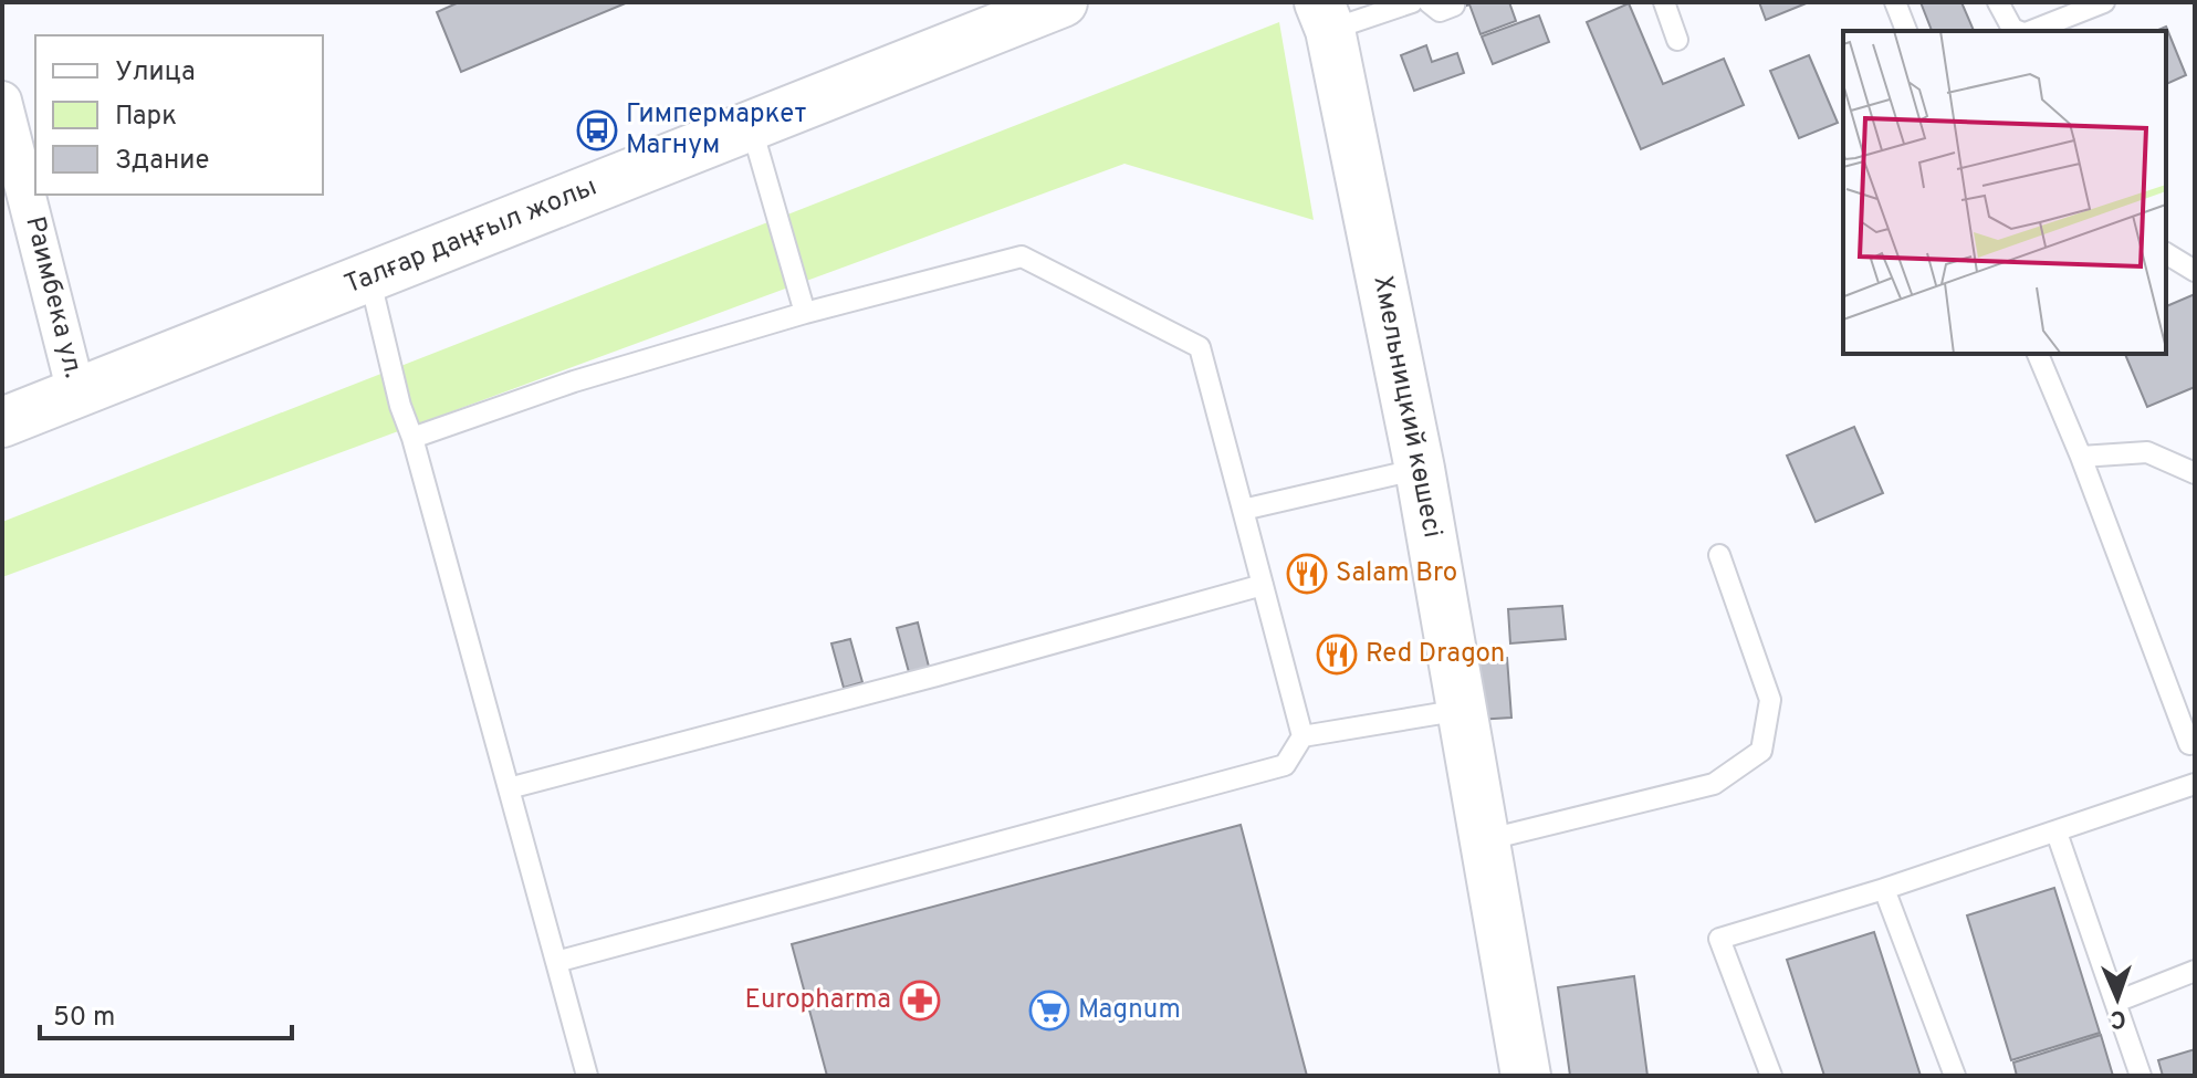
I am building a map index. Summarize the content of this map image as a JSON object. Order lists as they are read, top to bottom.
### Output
{
  "streets": {
    "main road": ["Талғар даңғыл жолы", "Хмельницкий көшесі"],
    "street": ["Раимбека ул."]
  },
  "crossings": [
    ["Талғар даңғыл жолы", "Раимбека ул."]
  ],
  "places": {
    "bus stop": ["Гимпермаркет Магнум"],
    "restaurant": ["Salam Bro", "Red Dragon"],
    "pharmacy": ["Europharma"],
    "supermarket": ["Magnum"]
  },
  "legend": ["Улица", "Парк", "Здание"],
  "scale_bar": "50 m",
  "north": "bottom"
}
